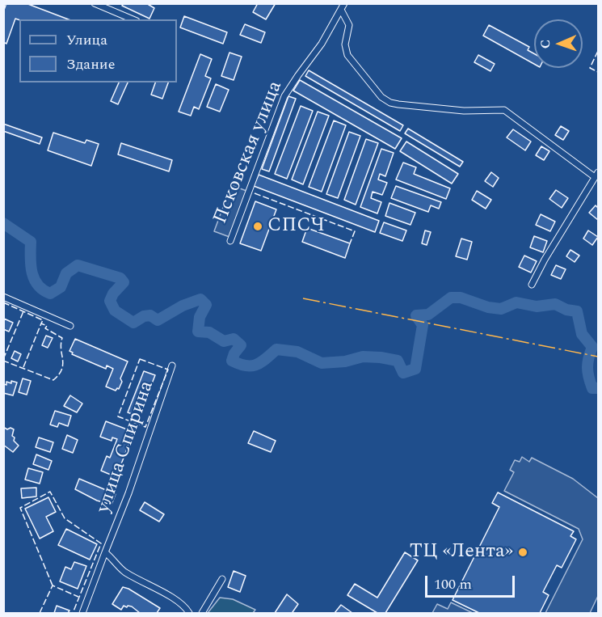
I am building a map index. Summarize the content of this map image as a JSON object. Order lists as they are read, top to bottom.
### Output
{
  "streets": {
    "street": ["Псковская улица", "улица Спирина"]
  },
  "places": ["СПСЧ", "ТЦ «Лента»"],
  "legend": ["Улица", "Здание"],
  "scale_bar": "100 m",
  "north": "left"
}
